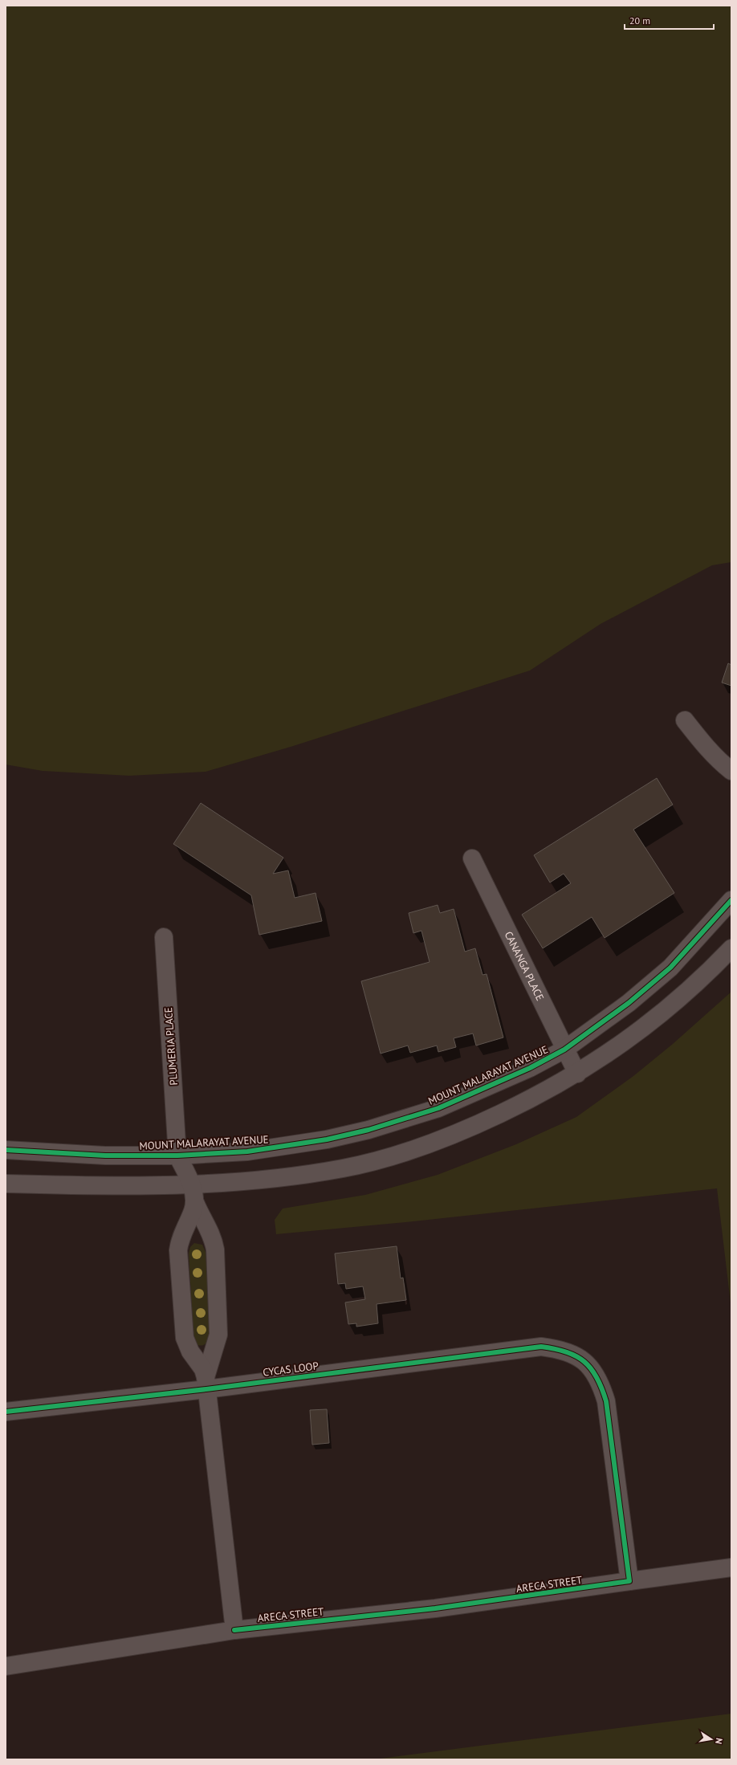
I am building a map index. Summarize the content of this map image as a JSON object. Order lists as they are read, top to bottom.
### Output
{
  "streets": {
    "street": [
      "CANANGA PLACE",
      "PLUMERIA PLACE",
      "MOUNT MALARAYAT AVENUE",
      "CYCAS LOOP",
      "ARECA STREET"
    ]
  },
  "crossings": [
    ["CANANGA PLACE", "MOUNT MALARAYAT AVENUE"],
    ["PLUMERIA PLACE", "MOUNT MALARAYAT AVENUE"],
    ["CYCAS LOOP", "ARECA STREET"]
  ],
  "scale_bar": "20 m",
  "north": "right"
}
